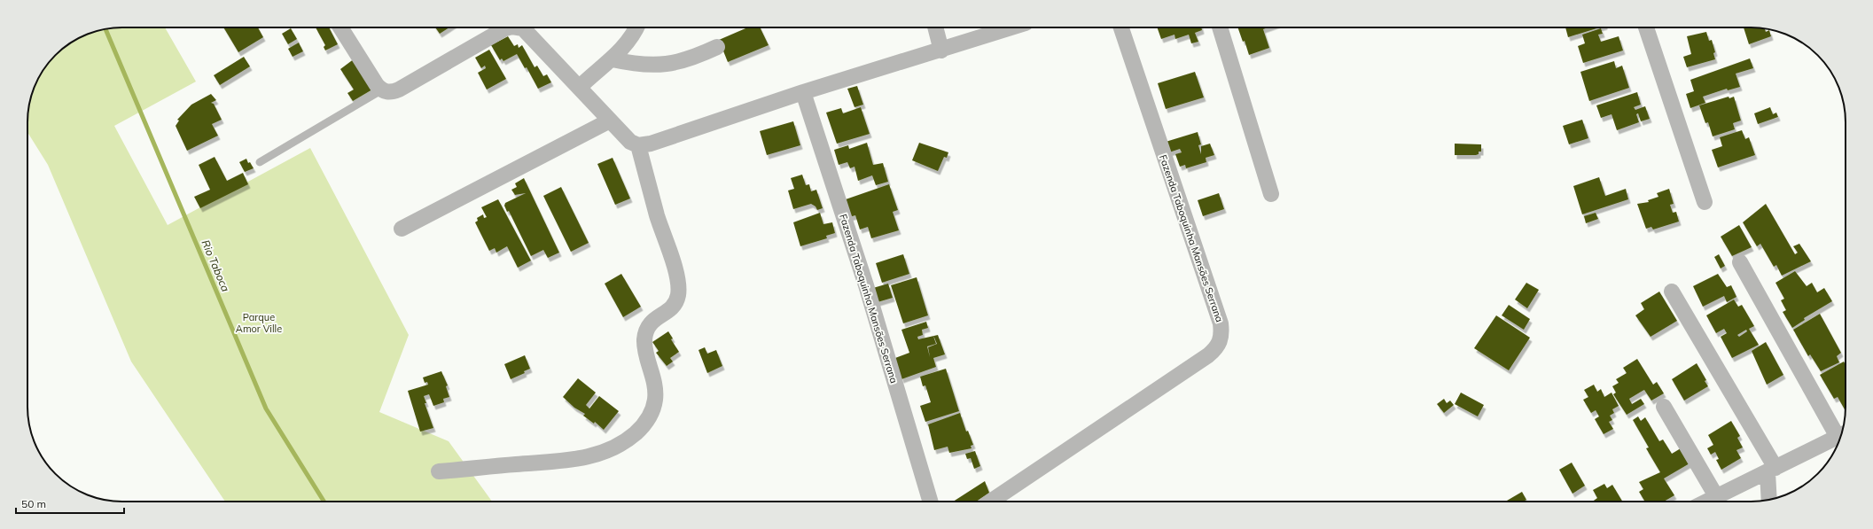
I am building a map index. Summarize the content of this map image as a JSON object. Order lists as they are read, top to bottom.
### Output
{
  "streets": {
    "street": ["Fazenda Taboquinha Mansões Serrana"]
  },
  "water": ["Rio Taboca"],
  "parks": ["Parque Amor Ville"],
  "scale_bar": "50 m"
}
